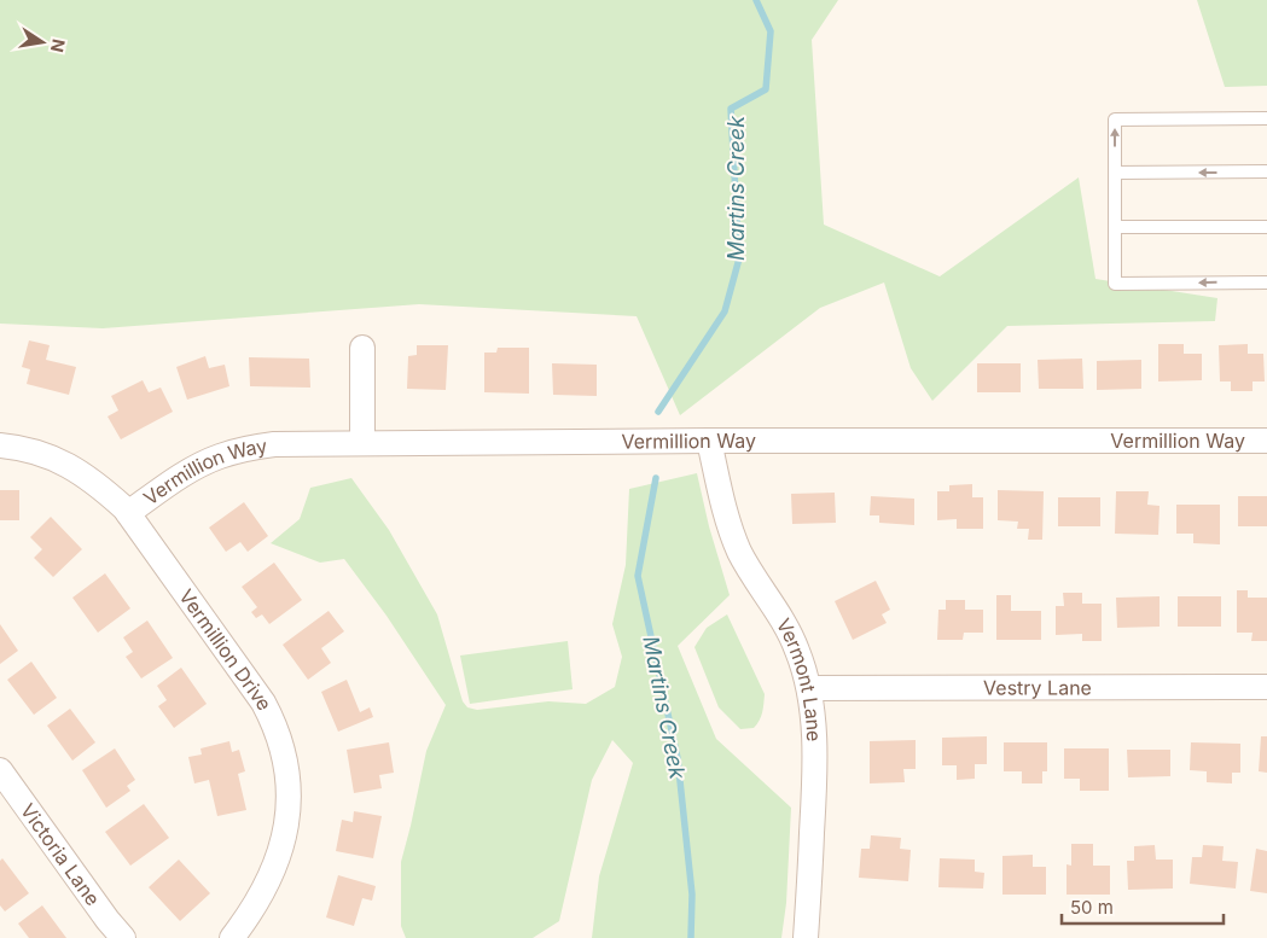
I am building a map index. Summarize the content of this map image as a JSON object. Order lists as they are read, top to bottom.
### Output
{
  "streets": {
    "street": [
      "Vermillion Way",
      "Vermillion Drive",
      "Vermont Lane",
      "Vestry Lane",
      "Victoria Lane"
    ]
  },
  "crossings": [
    ["Vermillion Way", "Vermillion Drive"],
    ["Vermillion Way", "Vermont Lane"],
    ["Vermont Lane", "Vestry Lane"]
  ],
  "water": ["Martins Creek"],
  "scale_bar": "50 m",
  "north": "right"
}
